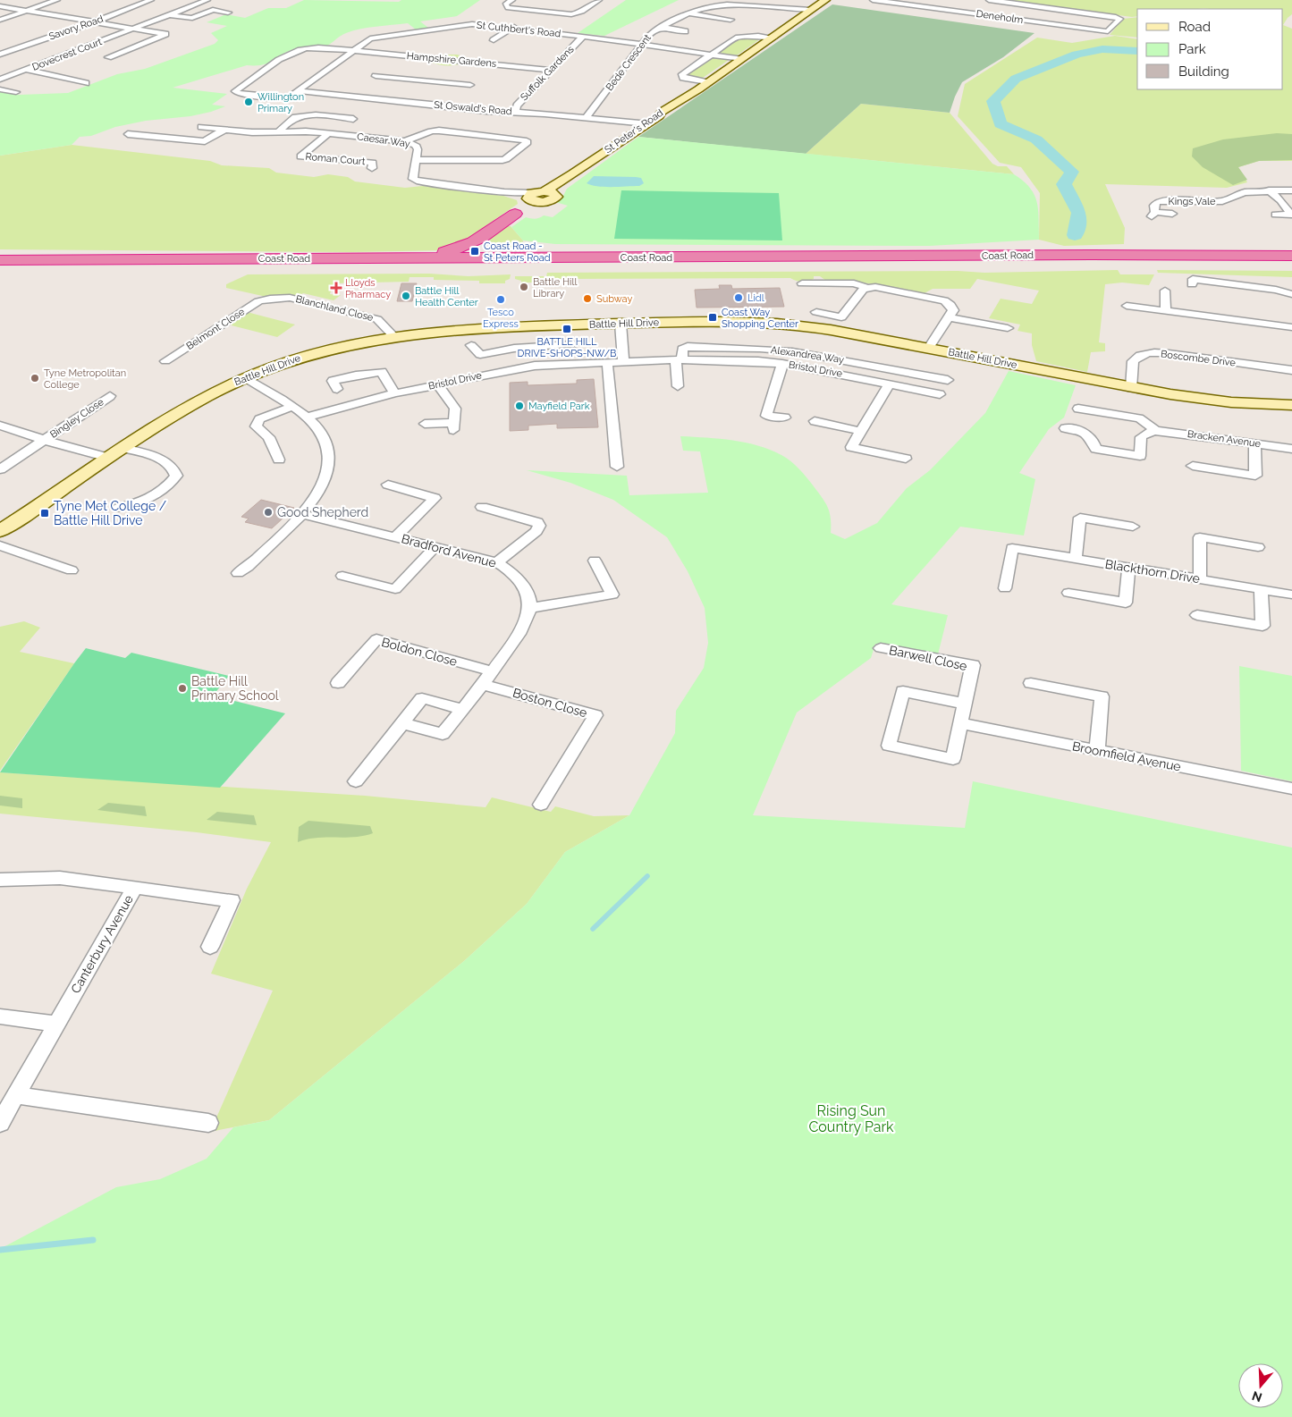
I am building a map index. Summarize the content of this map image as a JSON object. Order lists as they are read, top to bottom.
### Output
{
  "streets": {
    "highway": ["Coast Road"],
    "street": [
      "Deneholm",
      "Savory Road",
      "St Cuthbert's Road",
      "Dovecrest Court",
      "Hampshire Gardens",
      "Bede Crescent",
      "Suffolk Gardens",
      "St Oswald's Road",
      "St Peter's Road",
      "Caesar Way",
      "Roman Court",
      "Kings Vale",
      "Blanchland Close",
      "Battle Hill Drive",
      "Belmont Close",
      "Alexandrea Way",
      "Boscombe Drive",
      "Bristol Drive",
      "Bingley Close",
      "Bracken Avenue",
      "Bradford Avenue",
      "Blackthorn Drive",
      "Boldon Close",
      "Barwell Close",
      "Boston Close",
      "Broomfield Avenue",
      "Canterbury Avenue"
    ]
  },
  "crossings": [
    ["St Cuthbert's Road", "Hampshire Gardens"],
    ["St Cuthbert's Road", "Bede Crescent"],
    ["St Cuthbert's Road", "Suffolk Gardens"],
    ["St Cuthbert's Road", "St Oswald's Road"],
    ["St Cuthbert's Road", "St Peter's Road"],
    ["Hampshire Gardens", "Suffolk Gardens"],
    ["Bede Crescent", "St Oswald's Road"],
    ["Bede Crescent", "St Peter's Road"],
    ["Suffolk Gardens", "St Oswald's Road"],
    ["St Oswald's Road", "St Peter's Road"],
    ["St Peter's Road", "Caesar Way"],
    ["Caesar Way", "Roman Court"],
    ["Blanchland Close", "Battle Hill Drive"],
    ["Blanchland Close", "Belmont Close"],
    ["Battle Hill Drive", "Boscombe Drive"],
    ["Alexandrea Way", "Bristol Drive"],
    ["Barwell Close", "Broomfield Avenue"]
  ],
  "parks": ["Rising Sun Country Park"],
  "places": {
    "other": [
      "Willington Primary",
      "Battle Hill Library",
      "Battle Hill Health Center",
      "Lidl",
      "Subway",
      "Tesco Express",
      "Tyne Metropolitan College",
      "Mayfield Park",
      "Good Shepherd",
      "Battle Hill Primary School"
    ],
    "transit": [
      "Coast Road - St Peters Road",
      "Coast Way Shopping Center",
      "BATTLE HILL DRIVE-SHOPS-NW/B",
      "Tyne Met College / Battle Hill Drive"
    ],
    "health": ["Lloyds Pharmacy"]
  },
  "legend": ["Road", "Park", "Building"],
  "north": "bottom"
}
